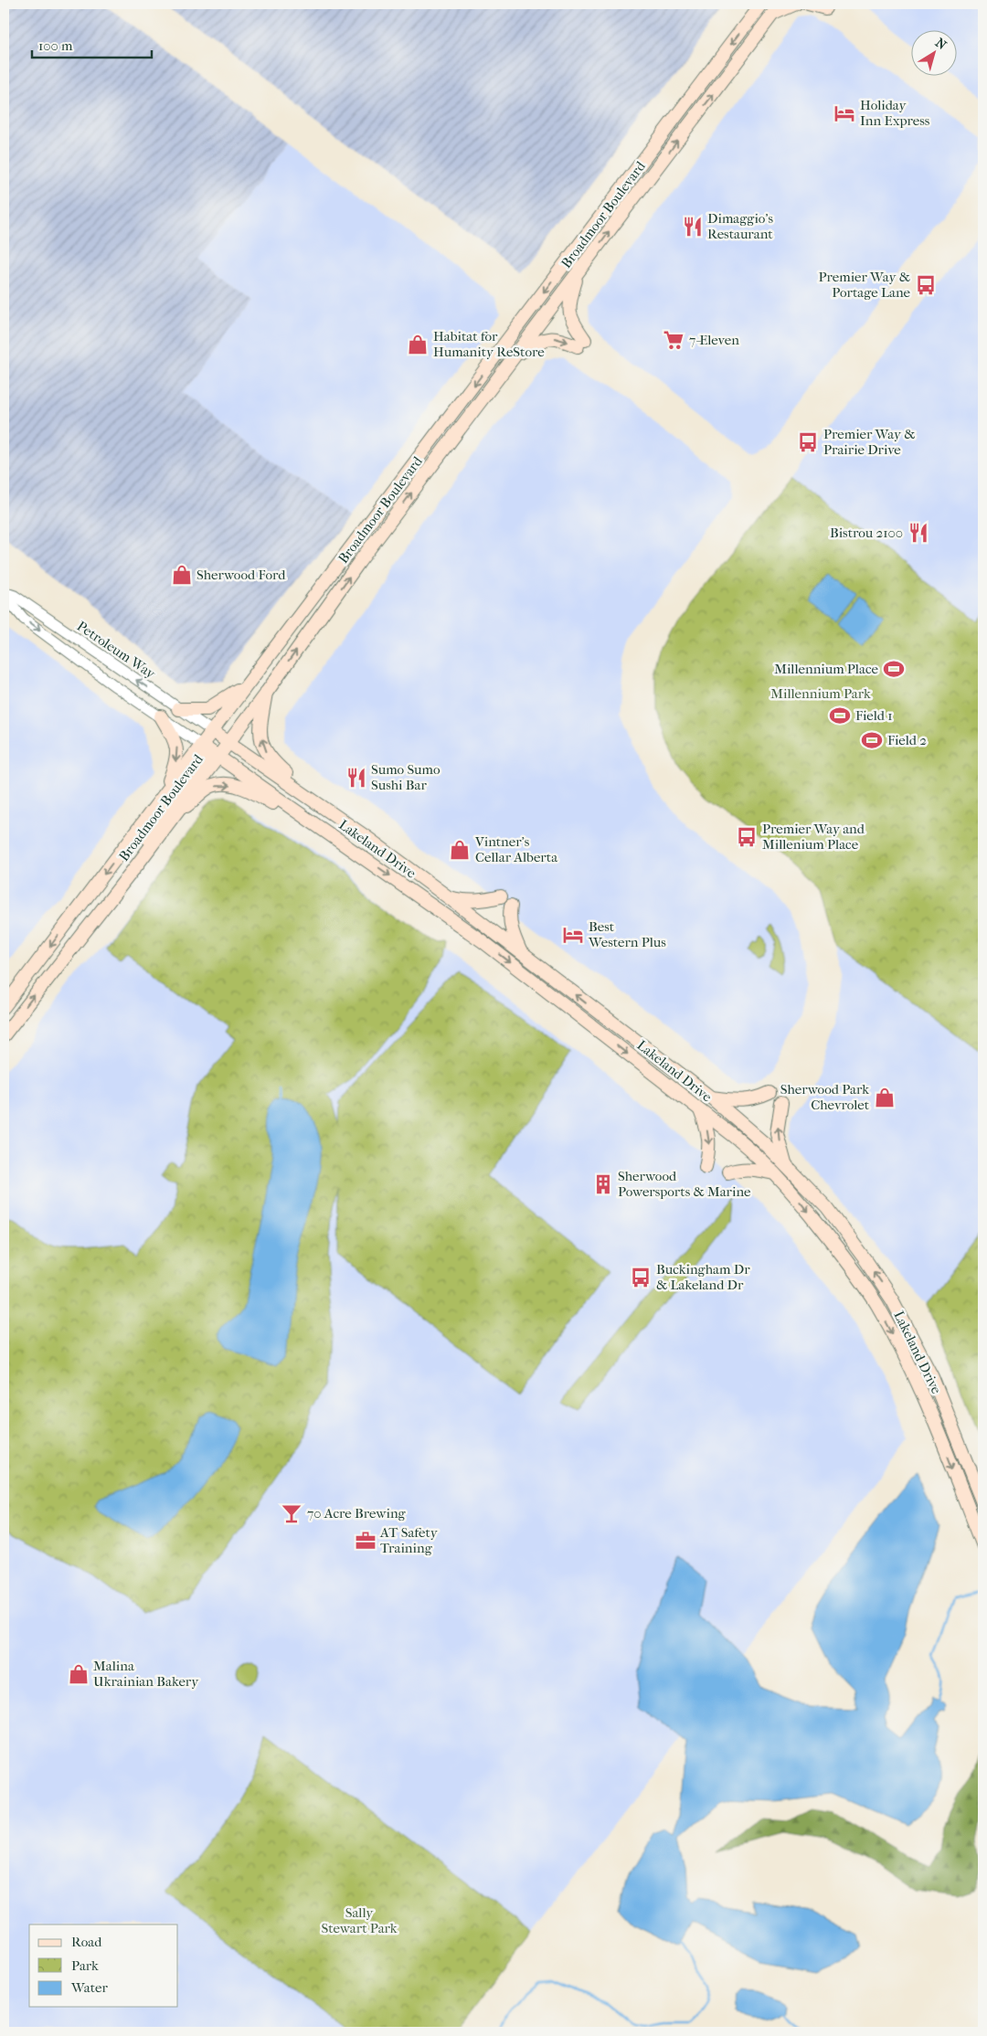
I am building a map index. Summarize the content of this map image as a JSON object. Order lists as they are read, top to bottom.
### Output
{
  "streets": {
    "main road": ["Broadmoor Boulevard", "Lakeland Drive"],
    "street": ["Petroleum Way"]
  },
  "crossings": [
    ["Broadmoor Boulevard", "Petroleum Way"],
    ["Broadmoor Boulevard", "Lakeland Drive"],
    ["Petroleum Way", "Lakeland Drive"]
  ],
  "parks": ["Millennium Park", "Sally Stewart Park"],
  "places": {
    "hotel": ["Holiday Inn Express", "Best Western Plus"],
    "restaurant": ["Dimaggio's Restaurant", "Bistrou 2100", "Sumo Sumo Sushi Bar"],
    "bus stop": [
      "Premier Way & Portage Lane",
      "Premier Way & Prairie Drive",
      "Premier Way and Millenium Place",
      "Buckingham Dr & Lakeland Dr"
    ],
    "supermarket": ["7-Eleven"],
    "shop": [
      "Habitat for Humanity ReStore",
      "Sherwood Ford",
      "Vintner's Cellar Alberta",
      "Sherwood Park Chevrolet",
      "Malina Ukrainian Bakery"
    ],
    "sports": ["Millennium Place", "Field 1", "Field 2"],
    "building": ["Sherwood Powersports & Marine"],
    "bar": ["70 Acre Brewing"],
    "office": ["AT Safety Training"]
  },
  "legend": ["Road", "Park", "Water"],
  "scale_bar": "100 m",
  "north": "top right"
}
